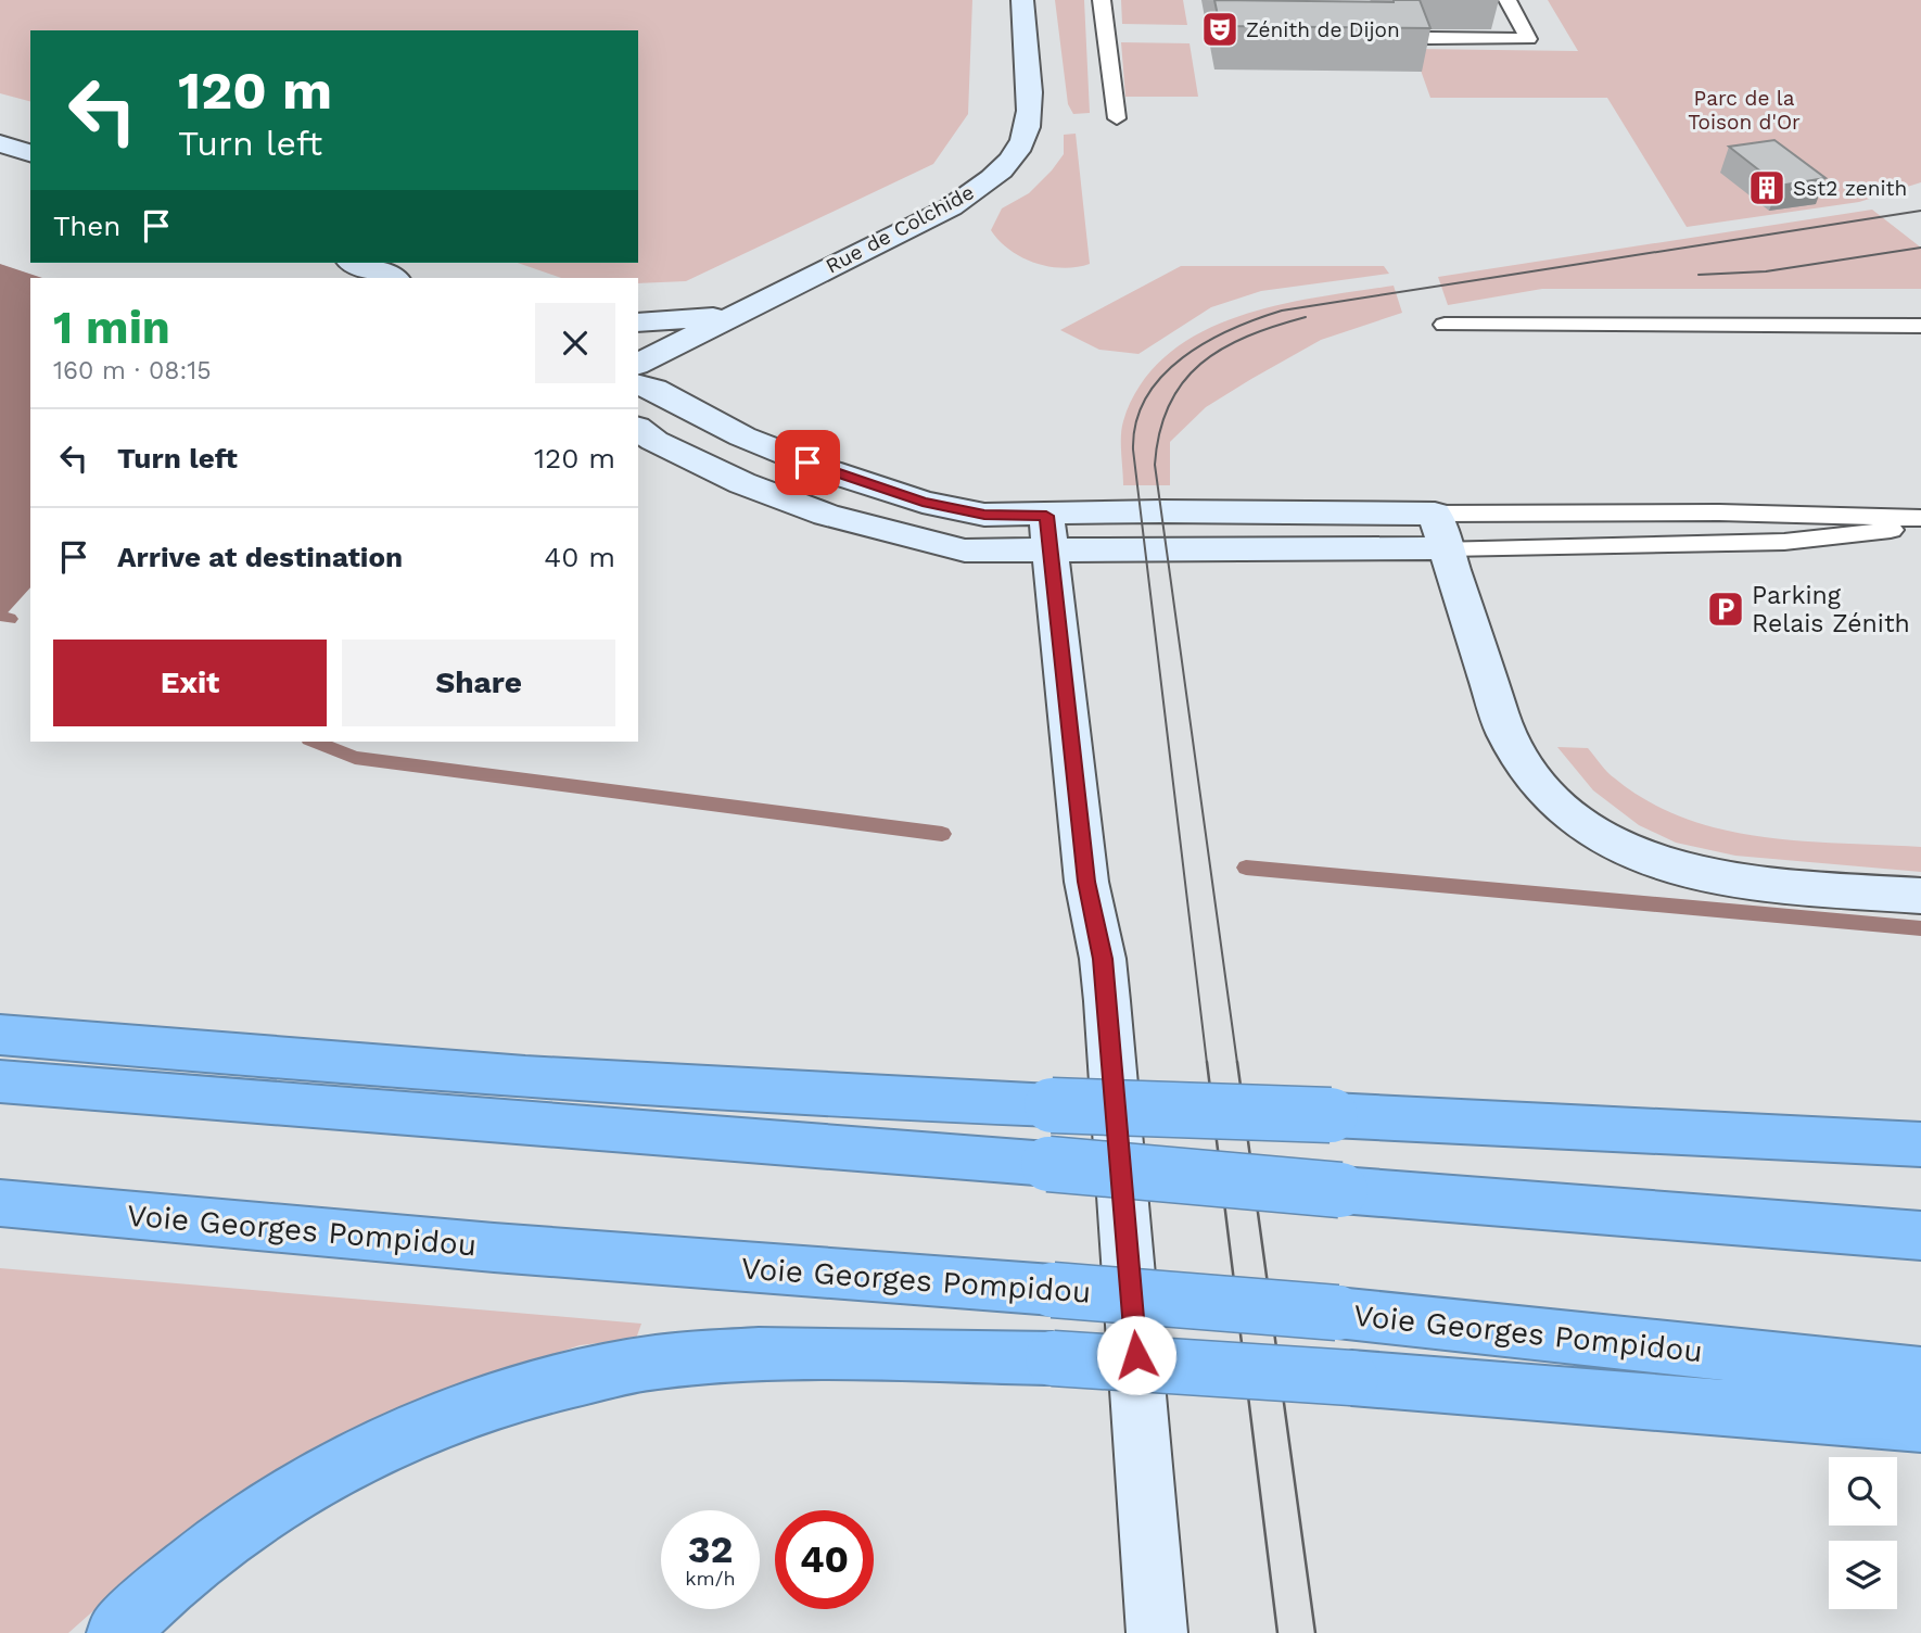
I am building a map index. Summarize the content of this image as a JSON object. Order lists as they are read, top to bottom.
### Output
{
  "streets": {
    "highway": ["Voie Georges Pompidou"],
    "street": ["Rue de Colchide"]
  },
  "parks": ["Parc de la Toison d'Or"],
  "places": {
    "theatre": ["Zénith de Dijon"],
    "building": ["Sst2 zenith"],
    "parking": ["Parking Relais Zénith"]
  },
  "page": {
    "turn": ["120 m", "Turn left"],
    "then": "Then",
    "heading": ["1 min", "160 m · 08:15"],
    "list": [
      {
        "name": "Turn left",
        "value": "120 m"
      },
      {
        "name": "Arrive at destination",
        "value": "40 m"
      }
    ],
    "buttons": ["Exit", "Share"],
    "speed": "32 km/h",
    "limit": "40"
  }
}
